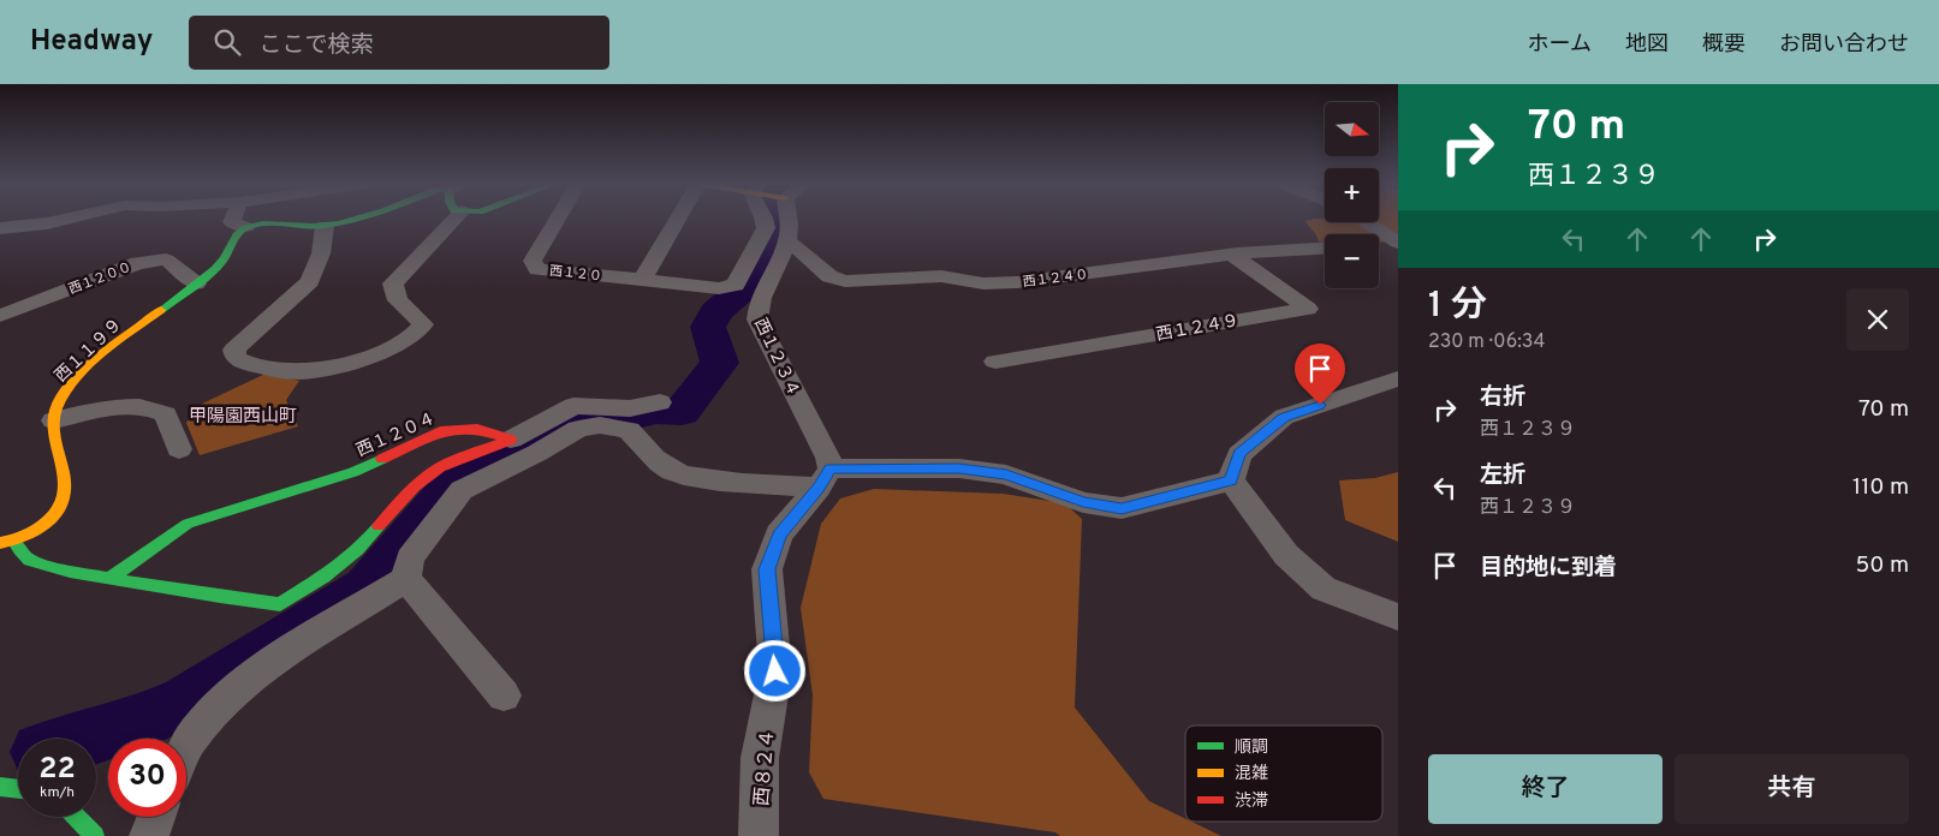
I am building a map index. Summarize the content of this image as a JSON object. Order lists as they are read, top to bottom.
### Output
{
  "streets": {
    "street": [
      "西１２０",
      "西１２００",
      "西１２４０",
      "西１２４９",
      "西１１９９",
      "西１２３４",
      "西１２０４",
      "西８２４"
    ]
  },
  "crossings": [
    ["西１２００", "西１１９９"],
    ["西１２４０", "西１２４９"],
    ["西１２４０", "西１２３４"],
    ["西１２３４", "西８２４"]
  ],
  "districts": ["甲陽園西山町"],
  "legend": ["順調", "混雑", "渋滞"],
  "north": "right",
  "page": {
    "header": "Headway",
    "search": "ここで検索",
    "nav": [
      "ホーム",
      "地図",
      "概要",
      "お問い合わせ"
    ],
    "turn": ["70 m", "西１２３９"],
    "map_buttons": ["+", "−"],
    "heading": ["1 分", "230 m · 06:34"],
    "list": [
      {
        "name": "右折",
        "note": "西１２３９",
        "value": "70 m"
      },
      {
        "name": "左折",
        "note": "西１２３９",
        "value": "110 m"
      },
      {
        "name": "目的地に到着",
        "value": "50 m"
      }
    ],
    "speed": "22 km/h",
    "limit": "30",
    "buttons": ["終了", "共有"]
  }
}
